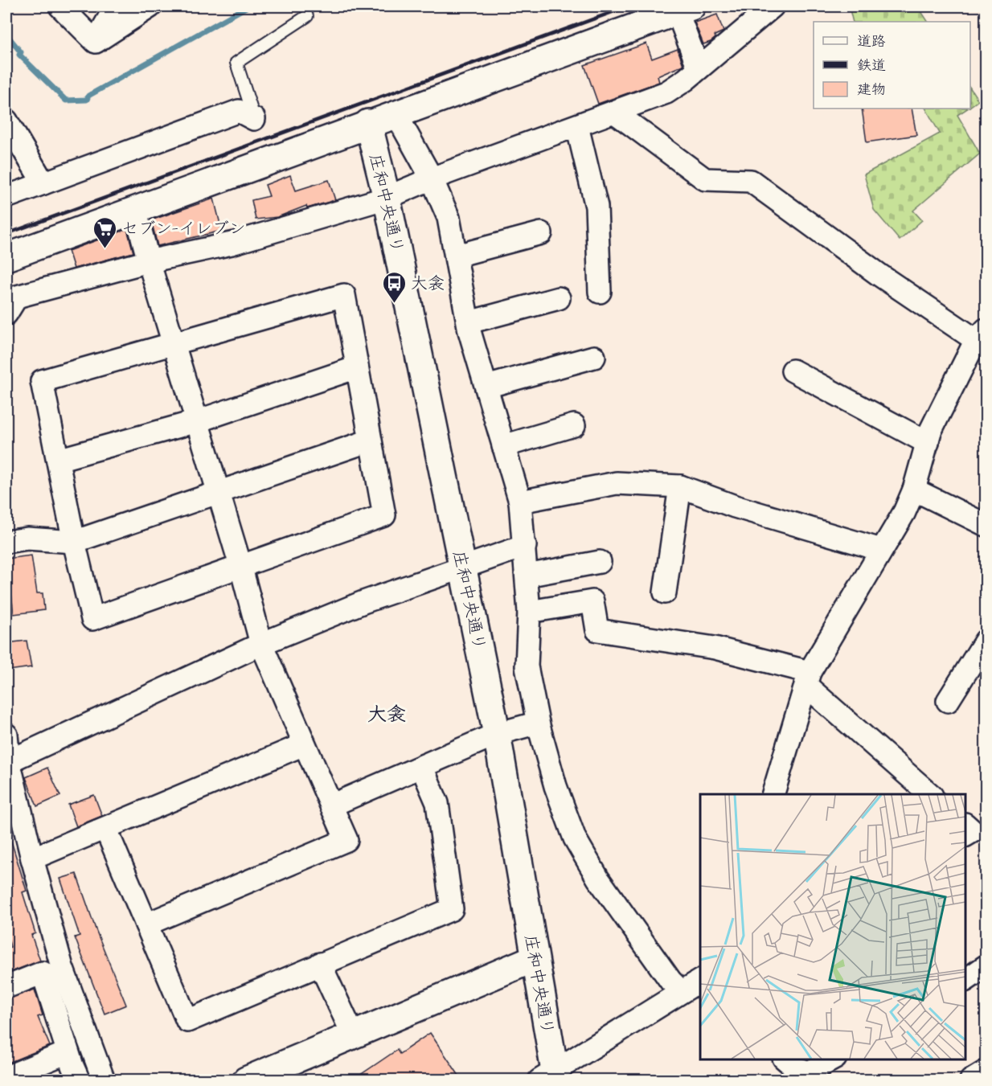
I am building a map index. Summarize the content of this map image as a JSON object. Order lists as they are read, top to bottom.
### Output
{
  "streets": {
    "street": ["庄和中央通り"]
  },
  "districts": ["大衾"],
  "places": {
    "supermarket": ["セブン-イレブン"],
    "bus stop": ["大衾"]
  },
  "legend": ["道路", "鉄道", "建物"]
}
